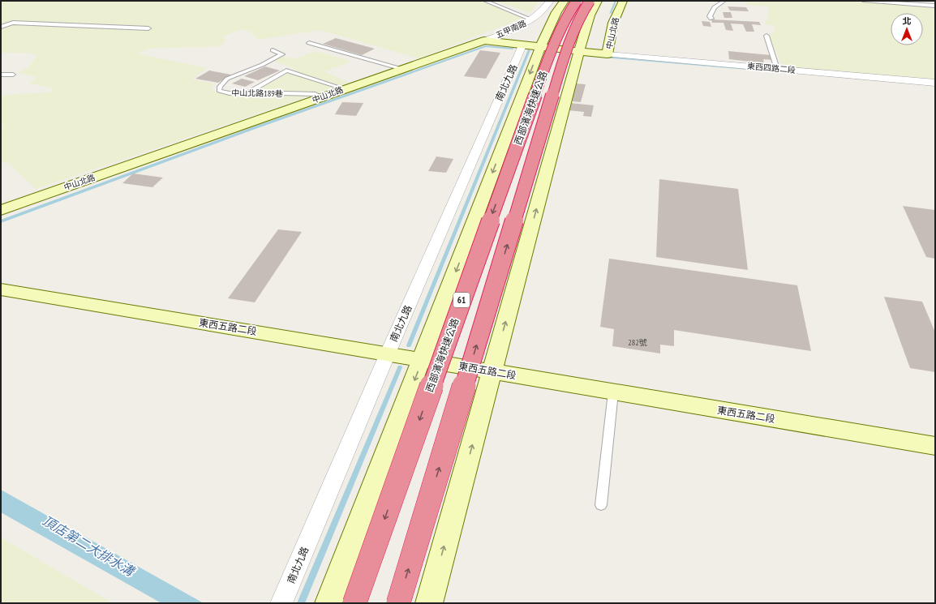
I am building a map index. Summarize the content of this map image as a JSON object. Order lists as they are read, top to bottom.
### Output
{
  "streets": {
    "highway": ["西部濱海快速公路", "61"],
    "street": [
      "五甲南路",
      "中山北路",
      "東西四路二段",
      "南北九路",
      "東西五路二段"
    ],
    "lane": ["中山北路189巷"]
  },
  "crossings": [
    ["五甲南路", "中山北路"],
    ["中山北路", "東西四路二段"],
    ["中山北路", "南北九路"],
    ["中山北路", "中山北路189巷"],
    ["南北九路", "東西五路二段"]
  ],
  "water": ["頂店第二大排水溝"],
  "house_numbers": ["282號"],
  "north": "top"
}
